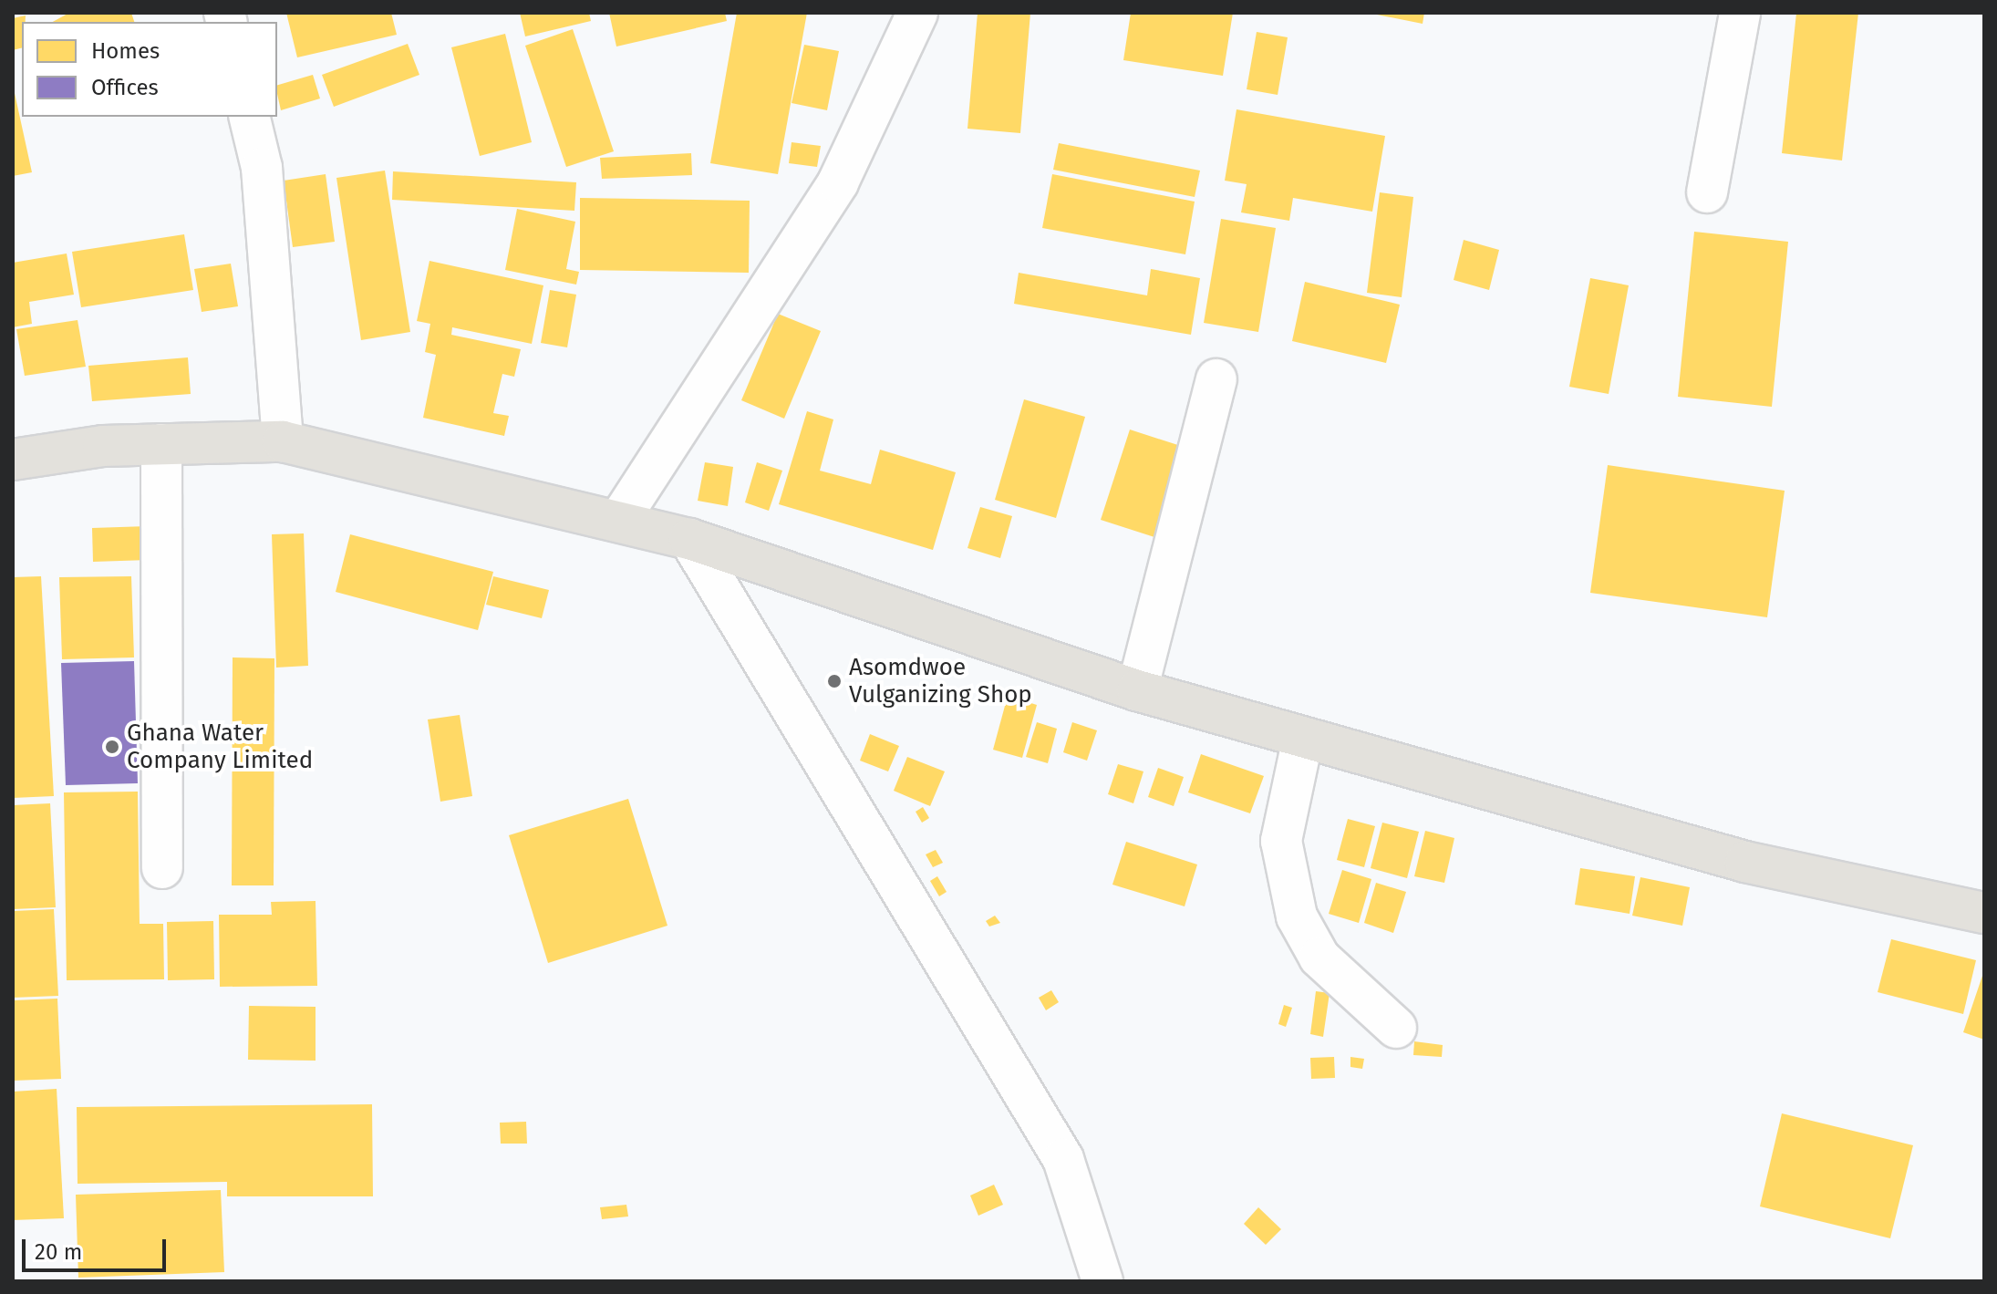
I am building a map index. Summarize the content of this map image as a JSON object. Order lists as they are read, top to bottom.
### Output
{
  "places": ["Asomdwoe Vulganizing Shop", "Ghana Water Company Limited"],
  "legend": ["Homes", "Offices"],
  "scale_bar": "20 m"
}
